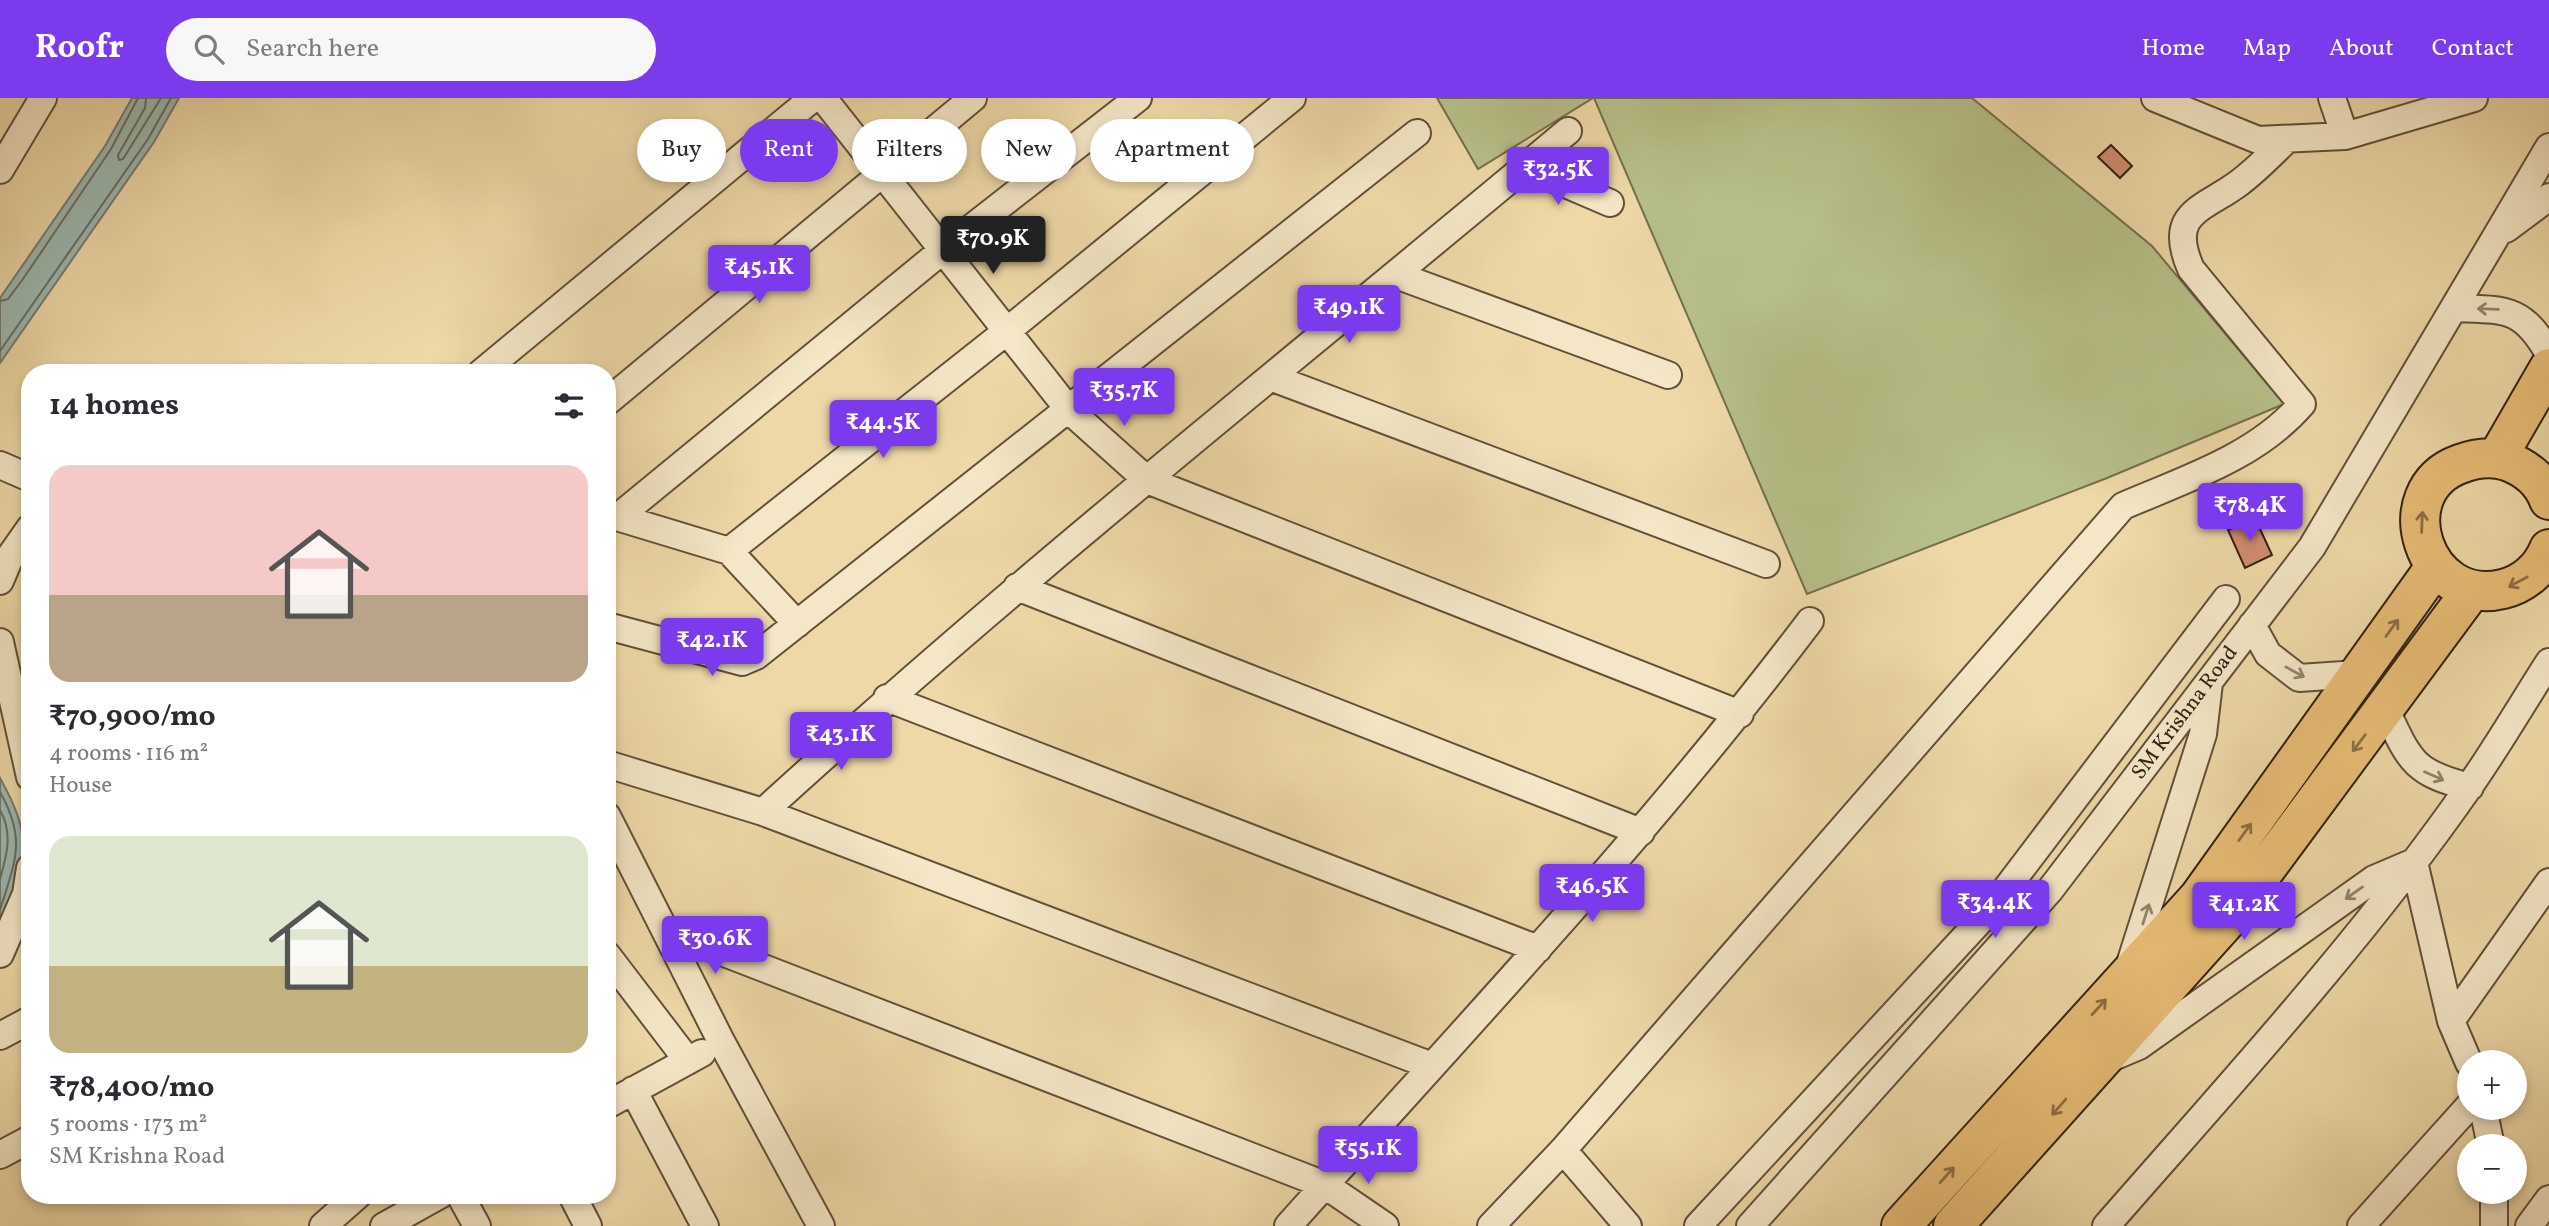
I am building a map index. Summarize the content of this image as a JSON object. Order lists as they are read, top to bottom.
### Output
{
  "streets": {
    "street": ["SM Krishna Road"]
  },
  "page": {
    "header": "Roofr",
    "search": "Search here",
    "nav": [
      "Home",
      "Map",
      "About",
      "Contact"
    ],
    "chip": [
      "Buy",
      "Rent",
      "Filters",
      "New",
      "Apartment"
    ],
    "price": [
      "₹32.5K",
      "₹70.9K",
      "₹45.1K",
      "₹49.1K",
      "₹35.7K",
      "₹44.5K",
      "₹78.4K",
      "₹42.1K",
      "₹43.1K",
      "₹46.5K",
      "₹34.4K",
      "₹41.2K",
      "₹30.6K",
      "₹55.1K"
    ],
    "heading": "14 homes",
    "list": [
      {
        "name": "₹70,900/mo",
        "note": "4 rooms · 116 m² · House"
      },
      {
        "name": "₹78,400/mo",
        "note": "5 rooms · 173 m² · SM Krishna Road"
      }
    ],
    "map_buttons": ["+", "−"]
  }
}
